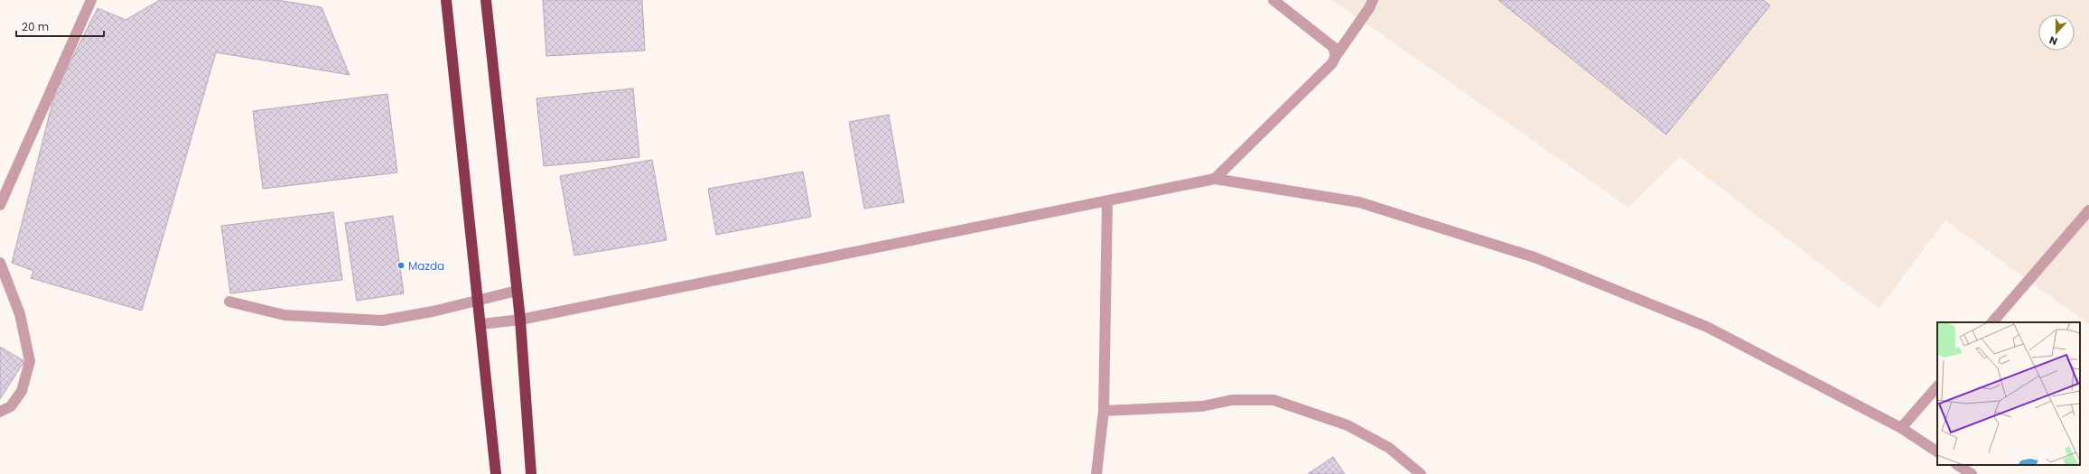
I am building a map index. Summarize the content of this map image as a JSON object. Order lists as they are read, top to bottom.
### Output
{
  "places": ["Mazda"],
  "scale_bar": "20 m",
  "north": "bottom"
}
